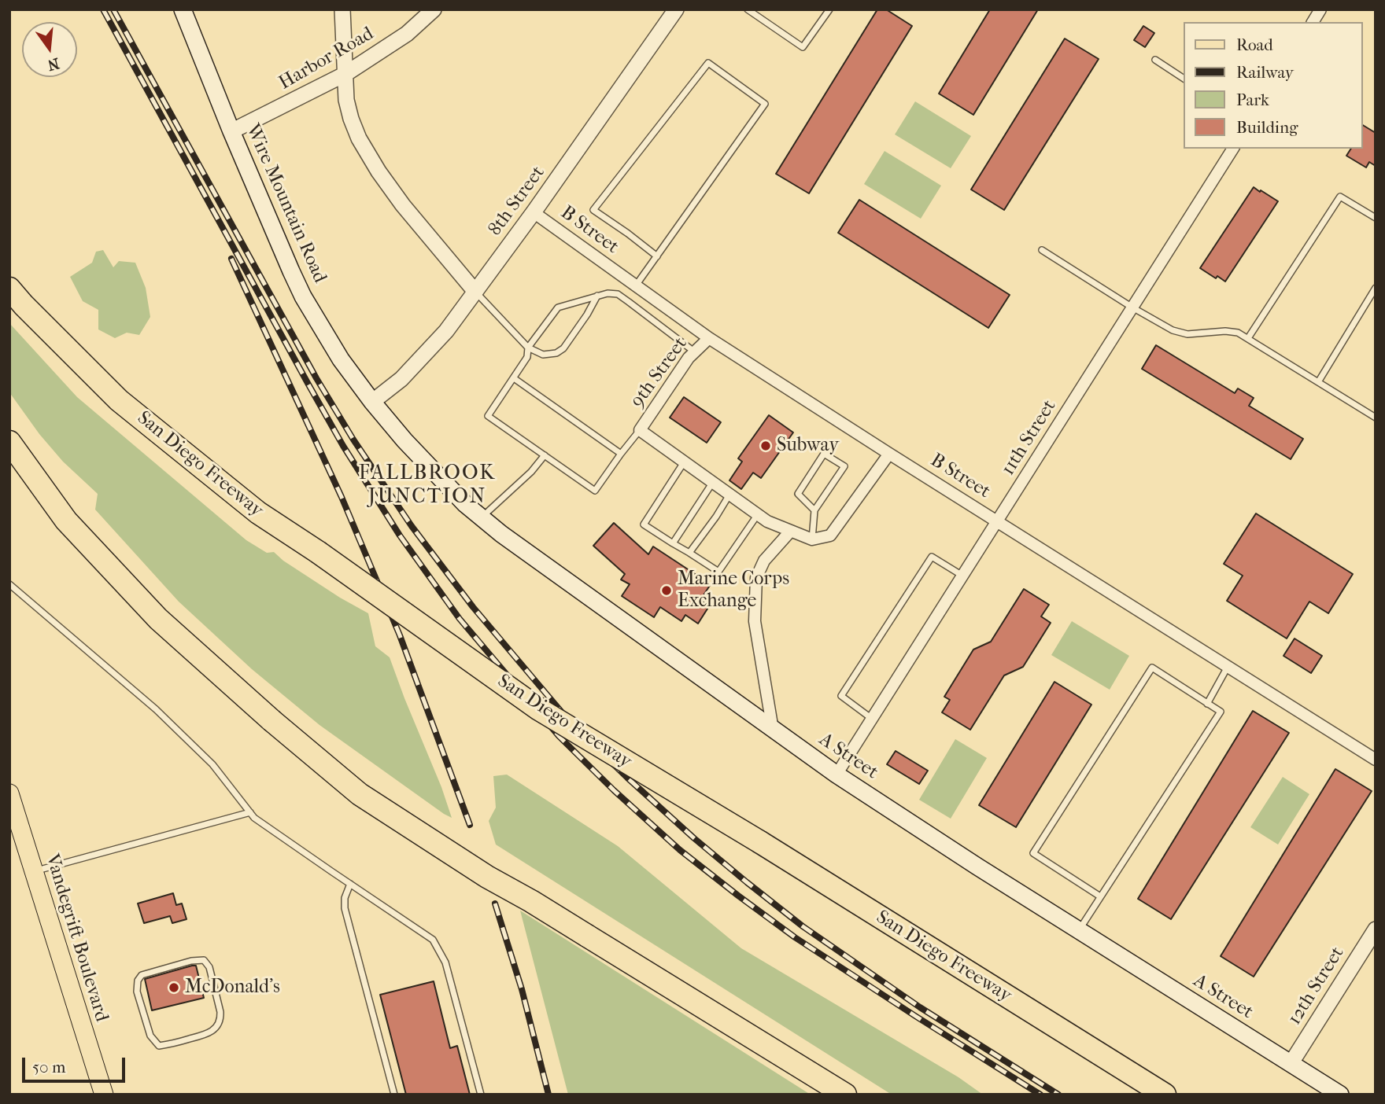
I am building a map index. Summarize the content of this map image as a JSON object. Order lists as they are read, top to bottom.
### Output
{
  "streets": {
    "highway": ["San Diego Freeway"],
    "main road": ["Wire Mountain Road", "A Street", "Vandegrift Boulevard"],
    "street": [
      "Harbor Road",
      "8th Street",
      "B Street",
      "9th Street",
      "11th Street",
      "12th Street"
    ]
  },
  "crossings": [
    ["Harbor Road", "Wire Mountain Road"],
    ["8th Street", "Wire Mountain Road"],
    ["8th Street", "B Street"],
    ["8th Street", "A Street"],
    ["Wire Mountain Road", "A Street"],
    ["B Street", "9th Street"],
    ["B Street", "11th Street"],
    ["11th Street", "A Street"],
    ["A Street", "12th Street"]
  ],
  "districts": ["FALLBROOK JUNCTION"],
  "places": ["Subway", "Marine Corps Exchange", "McDonald's"],
  "legend": [
    "Road",
    "Railway",
    "Park",
    "Building"
  ],
  "scale_bar": "50 m",
  "north": "bottom"
}
